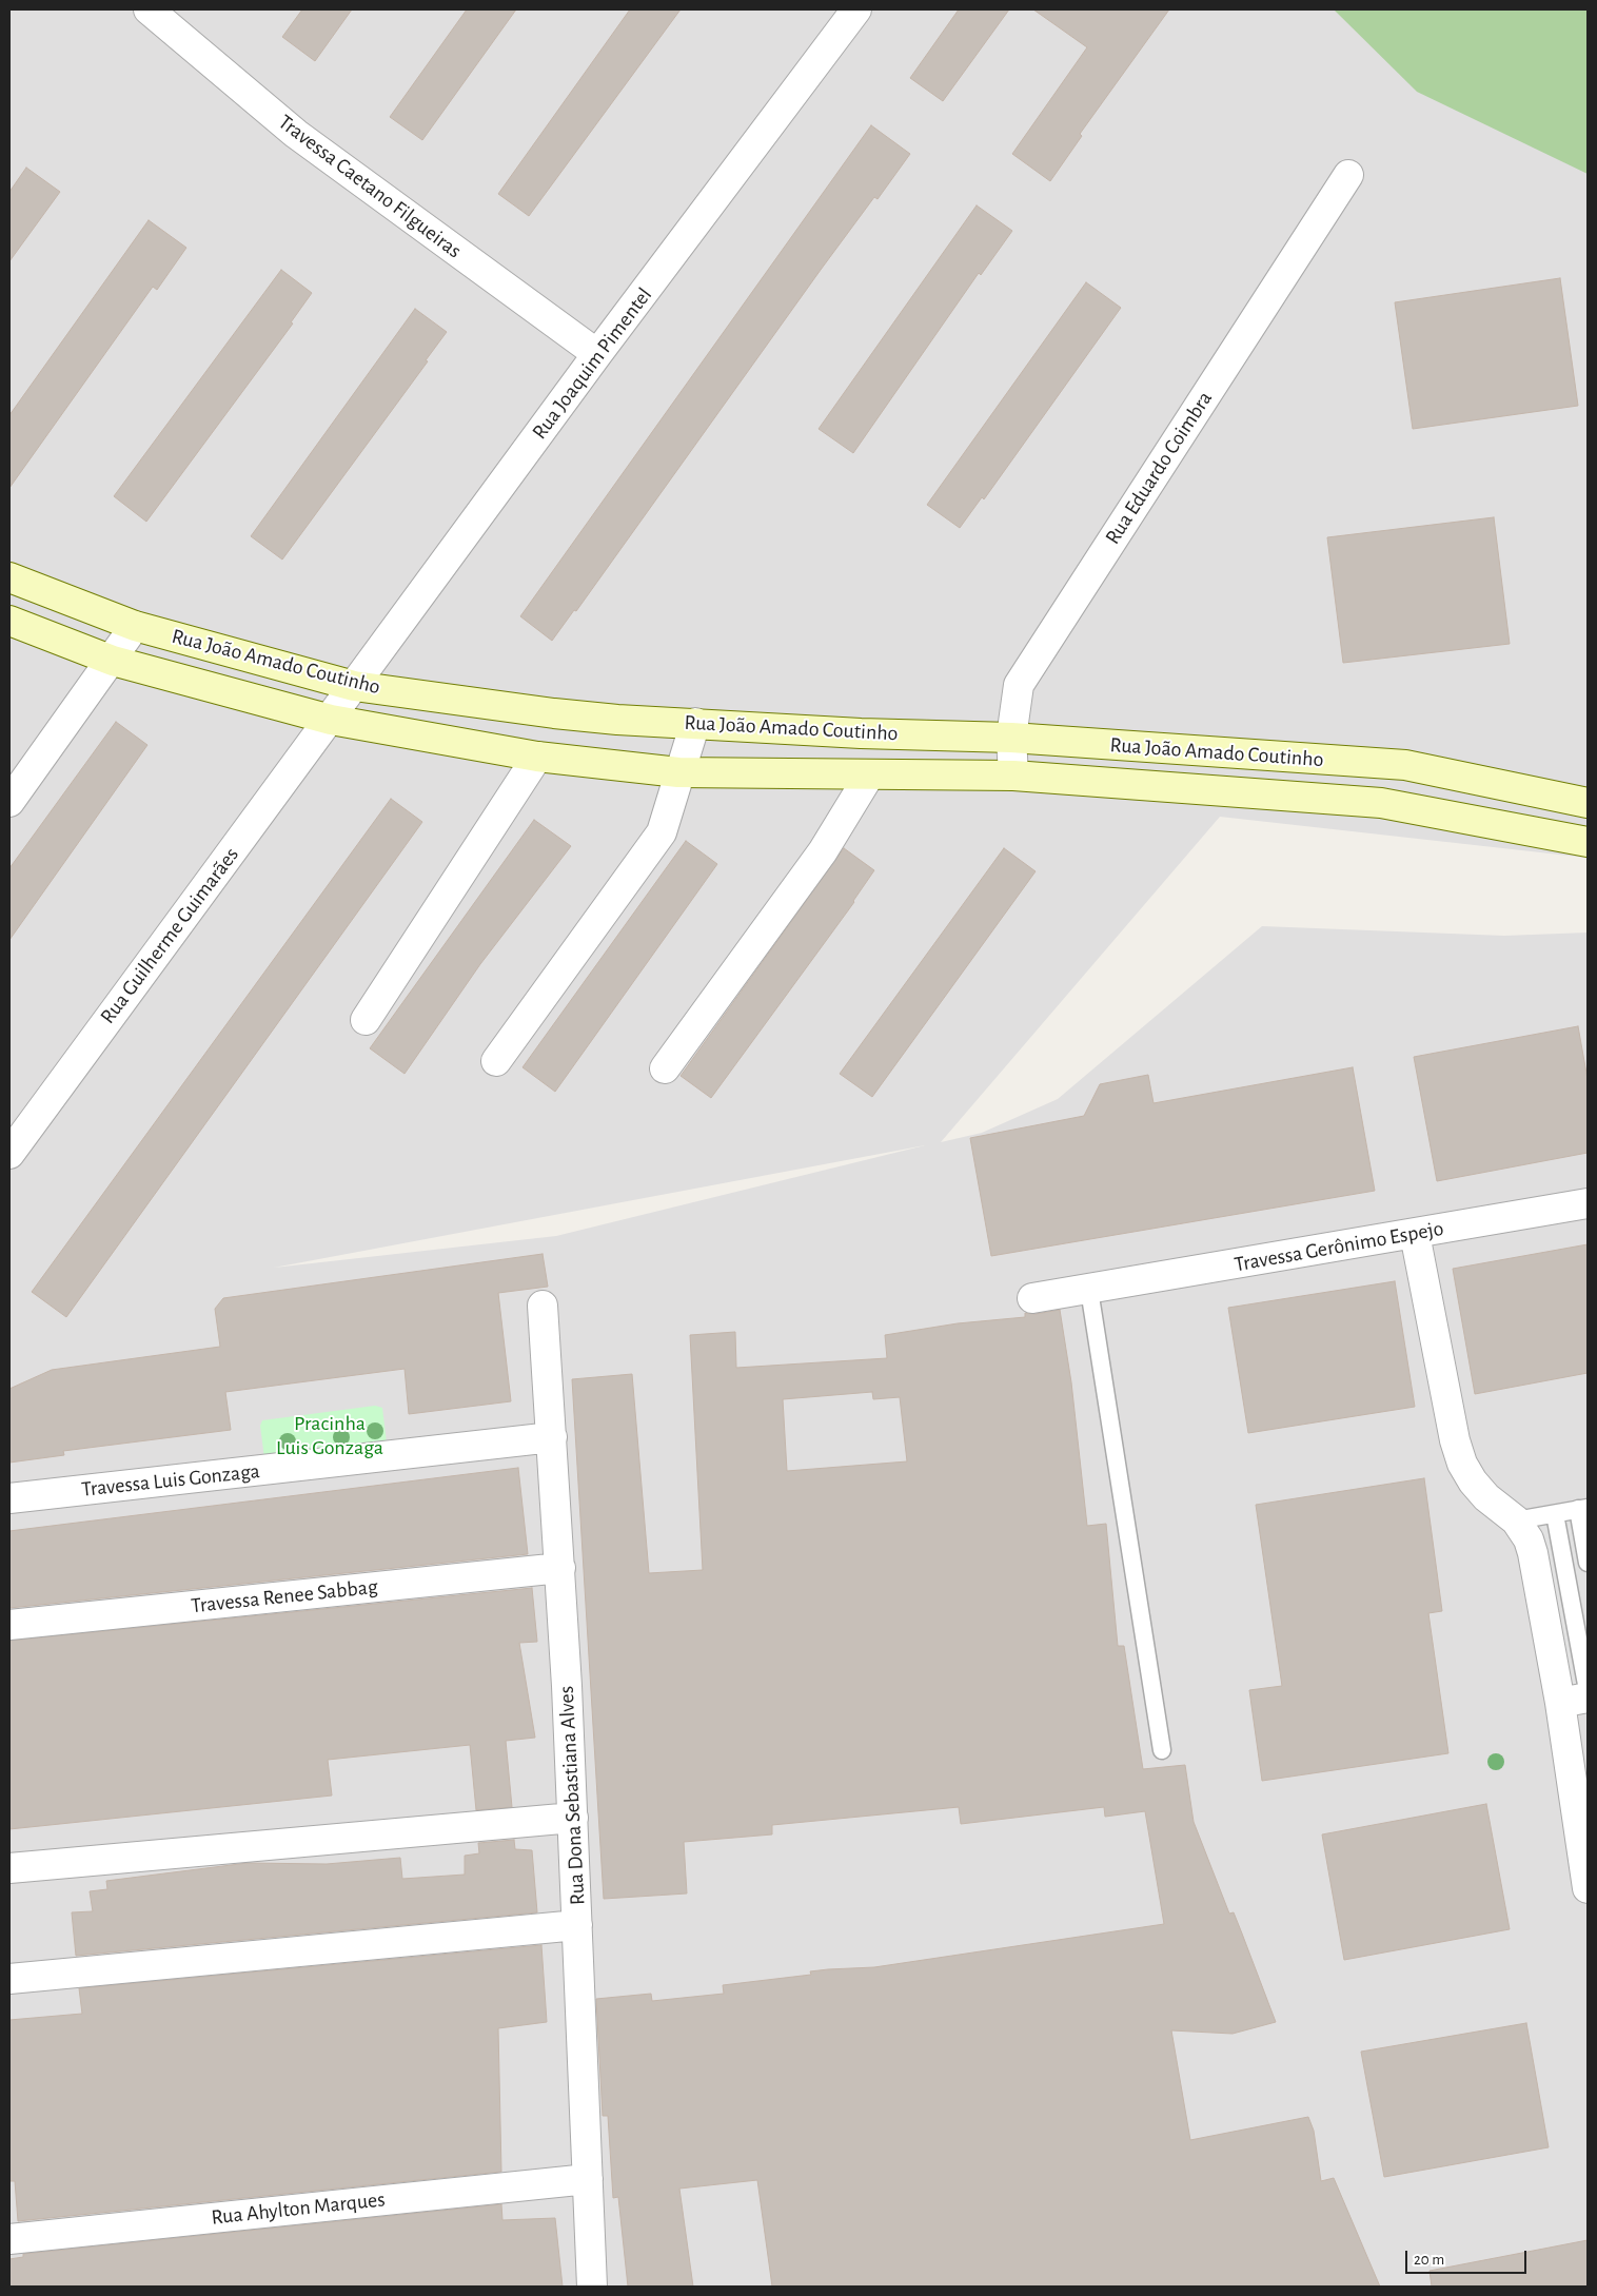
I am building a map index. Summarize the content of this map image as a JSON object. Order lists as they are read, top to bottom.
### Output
{
  "streets": {
    "street": [
      "Travessa Caetano Filgueiras",
      "Rua Joaquim Pimentel",
      "Rua Eduardo Coimbra",
      "Rua João Amado Coutinho",
      "Rua Guilherme Guimarães",
      "Travessa Gerônimo Espejo",
      "Travessa Luis Gonzaga",
      "Travessa Renee Sabbag",
      "Rua Dona Sebastiana Alves",
      "Rua Ahylton Marques"
    ]
  },
  "crossings": [
    ["Travessa Caetano Filgueiras", "Rua Joaquim Pimentel"],
    ["Rua Joaquim Pimentel", "Rua João Amado Coutinho"],
    ["Rua Joaquim Pimentel", "Rua Guilherme Guimarães"],
    ["Rua Eduardo Coimbra", "Rua João Amado Coutinho"],
    ["Rua João Amado Coutinho", "Rua Guilherme Guimarães"],
    ["Travessa Luis Gonzaga", "Rua Dona Sebastiana Alves"],
    ["Travessa Renee Sabbag", "Rua Dona Sebastiana Alves"],
    ["Rua Dona Sebastiana Alves", "Rua Ahylton Marques"]
  ],
  "parks": ["Pracinha Luis Gonzaga"],
  "scale_bar": "20 m"
}
